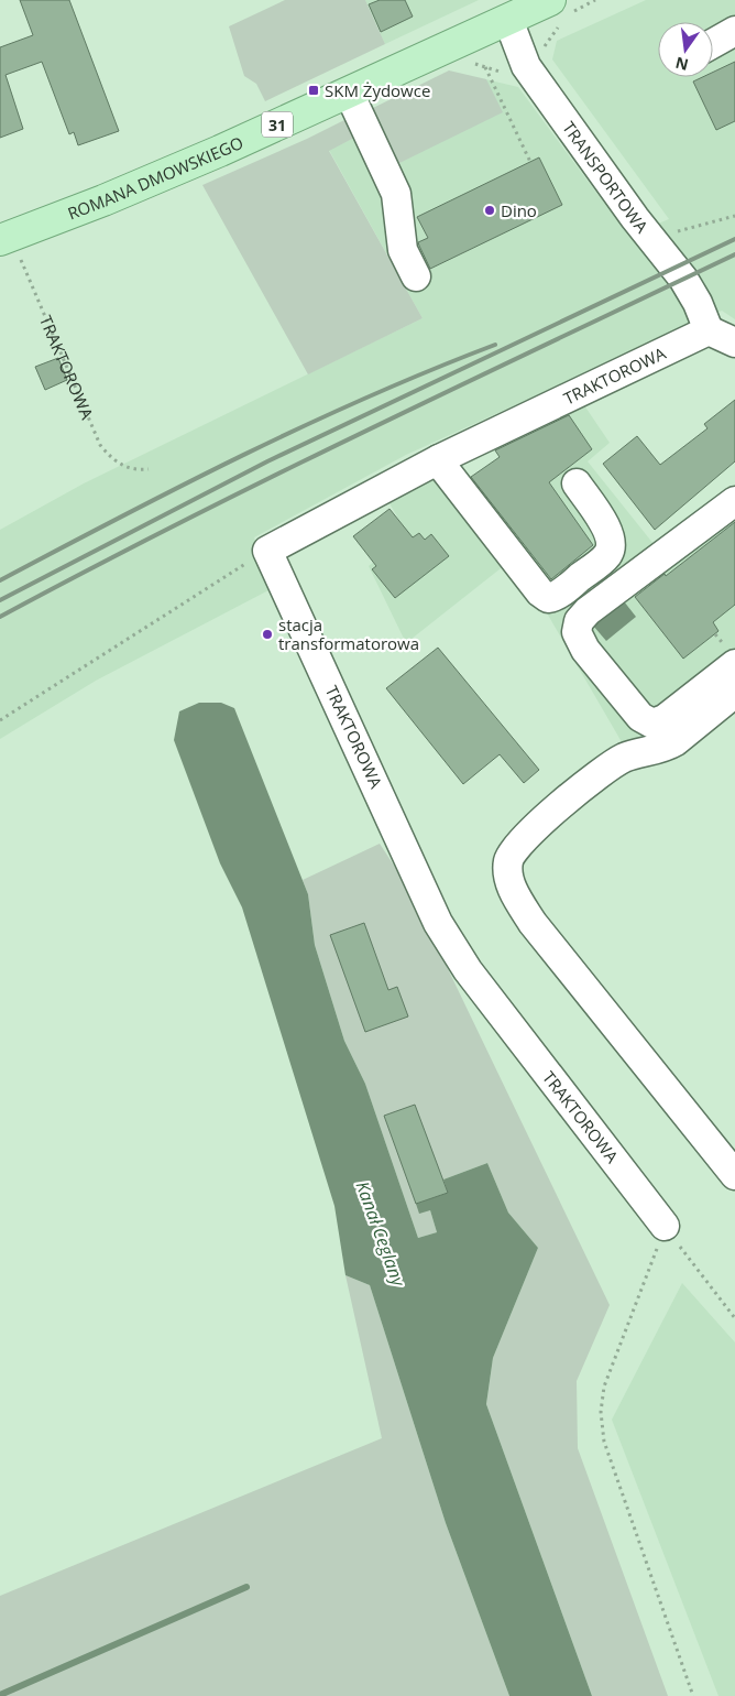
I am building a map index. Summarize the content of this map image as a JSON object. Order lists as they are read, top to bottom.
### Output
{
  "streets": {
    "main road": ["31", "ROMANA DMOWSKIEGO"],
    "lane": ["TRANSPORTOWA", "TRAKTOROWA"]
  },
  "crossings": [
    ["TRANSPORTOWA", "ROMANA DMOWSKIEGO"],
    ["TRANSPORTOWA", "TRAKTOROWA"],
    ["ROMANA DMOWSKIEGO", "TRAKTOROWA"]
  ],
  "water": ["Kanał Ceglany"],
  "places": {
    "transit": ["SKM Żydowce"],
    "other": ["Dino", "stacja transformatorowa"]
  },
  "north": "bottom"
}
